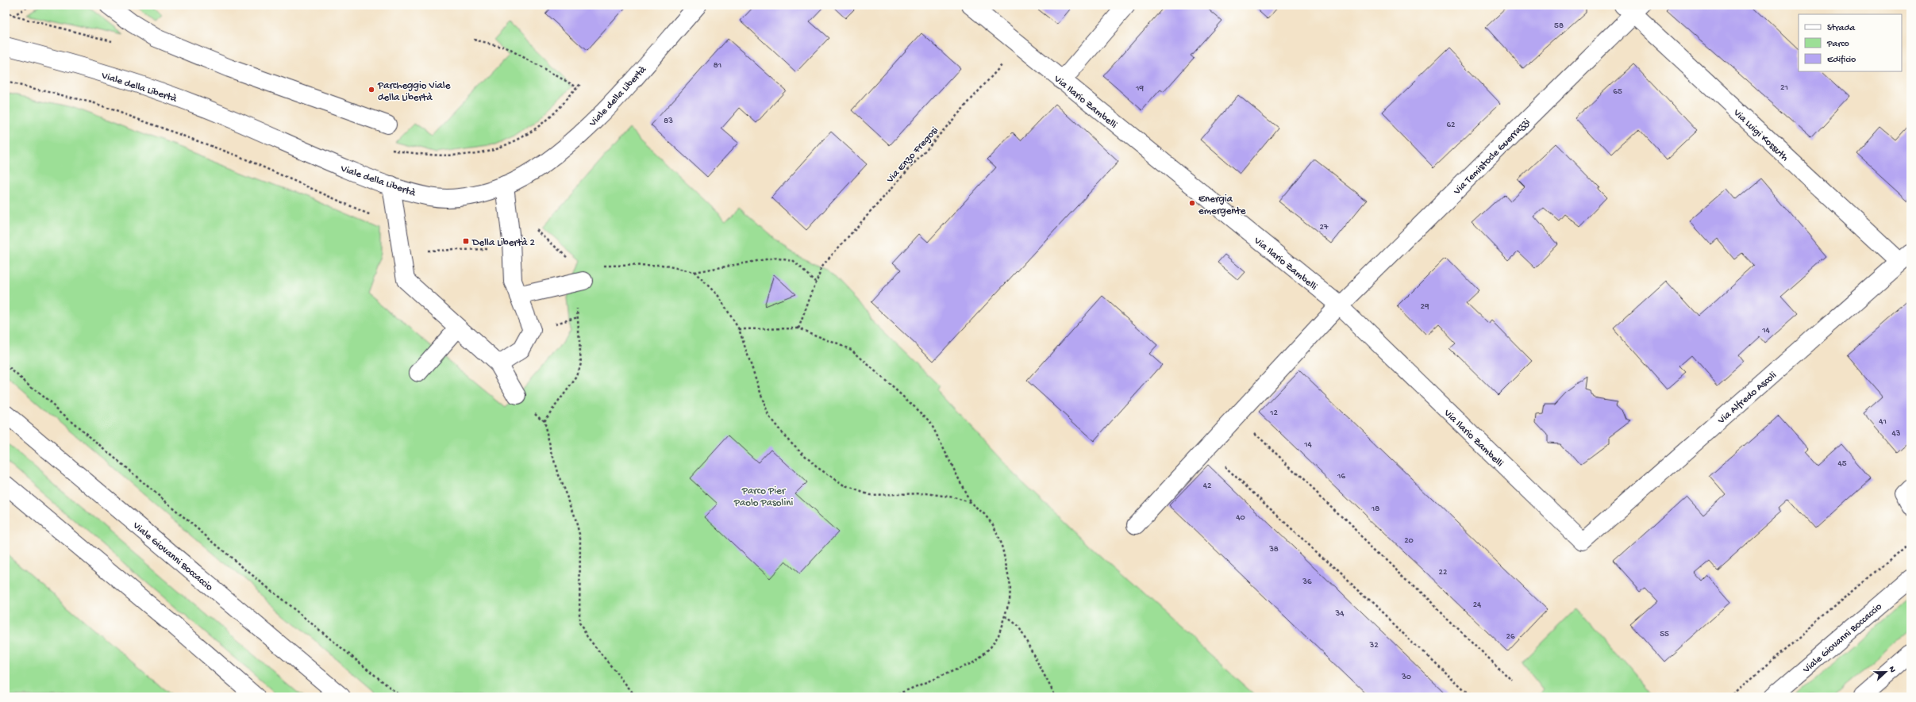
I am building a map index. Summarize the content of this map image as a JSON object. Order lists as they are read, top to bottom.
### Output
{
  "streets": {
    "street": [
      "Viale della Libertà",
      "Via Ilario Zambelli",
      "Via Luigi Kossuth",
      "Via Temistocle Guerrazzi",
      "Via Alfredo Ascoli",
      "Viale Giovanni Boccaccio"
    ],
    "path": ["Via Enzo Fregosi"]
  },
  "crossings": [
    ["Via Ilario Zambelli", "Via Enzo Fregosi"],
    ["Via Ilario Zambelli", "Via Temistocle Guerrazzi"],
    ["Via Ilario Zambelli", "Via Alfredo Ascoli"],
    ["Via Luigi Kossuth", "Via Temistocle Guerrazzi"],
    ["Via Luigi Kossuth", "Via Alfredo Ascoli"]
  ],
  "parks": ["Parco Pier Paolo Pasolini"],
  "places": {
    "other": ["Parcheggio Viale della Libertà", "Energia emergente"],
    "transit": ["Della Libertà 2"]
  },
  "house_numbers": [
    "58",
    "81",
    "21",
    "19",
    "65",
    "83",
    "62",
    "27",
    "29",
    "14",
    "12",
    "41",
    "43",
    "14",
    "45",
    "16",
    "42",
    "18",
    "40",
    "20",
    "38",
    "22",
    "36",
    "24",
    "34",
    "55",
    "26",
    "32",
    "30"
  ],
  "legend": ["Strada", "Parco", "Edificio"],
  "north": "right"
}
